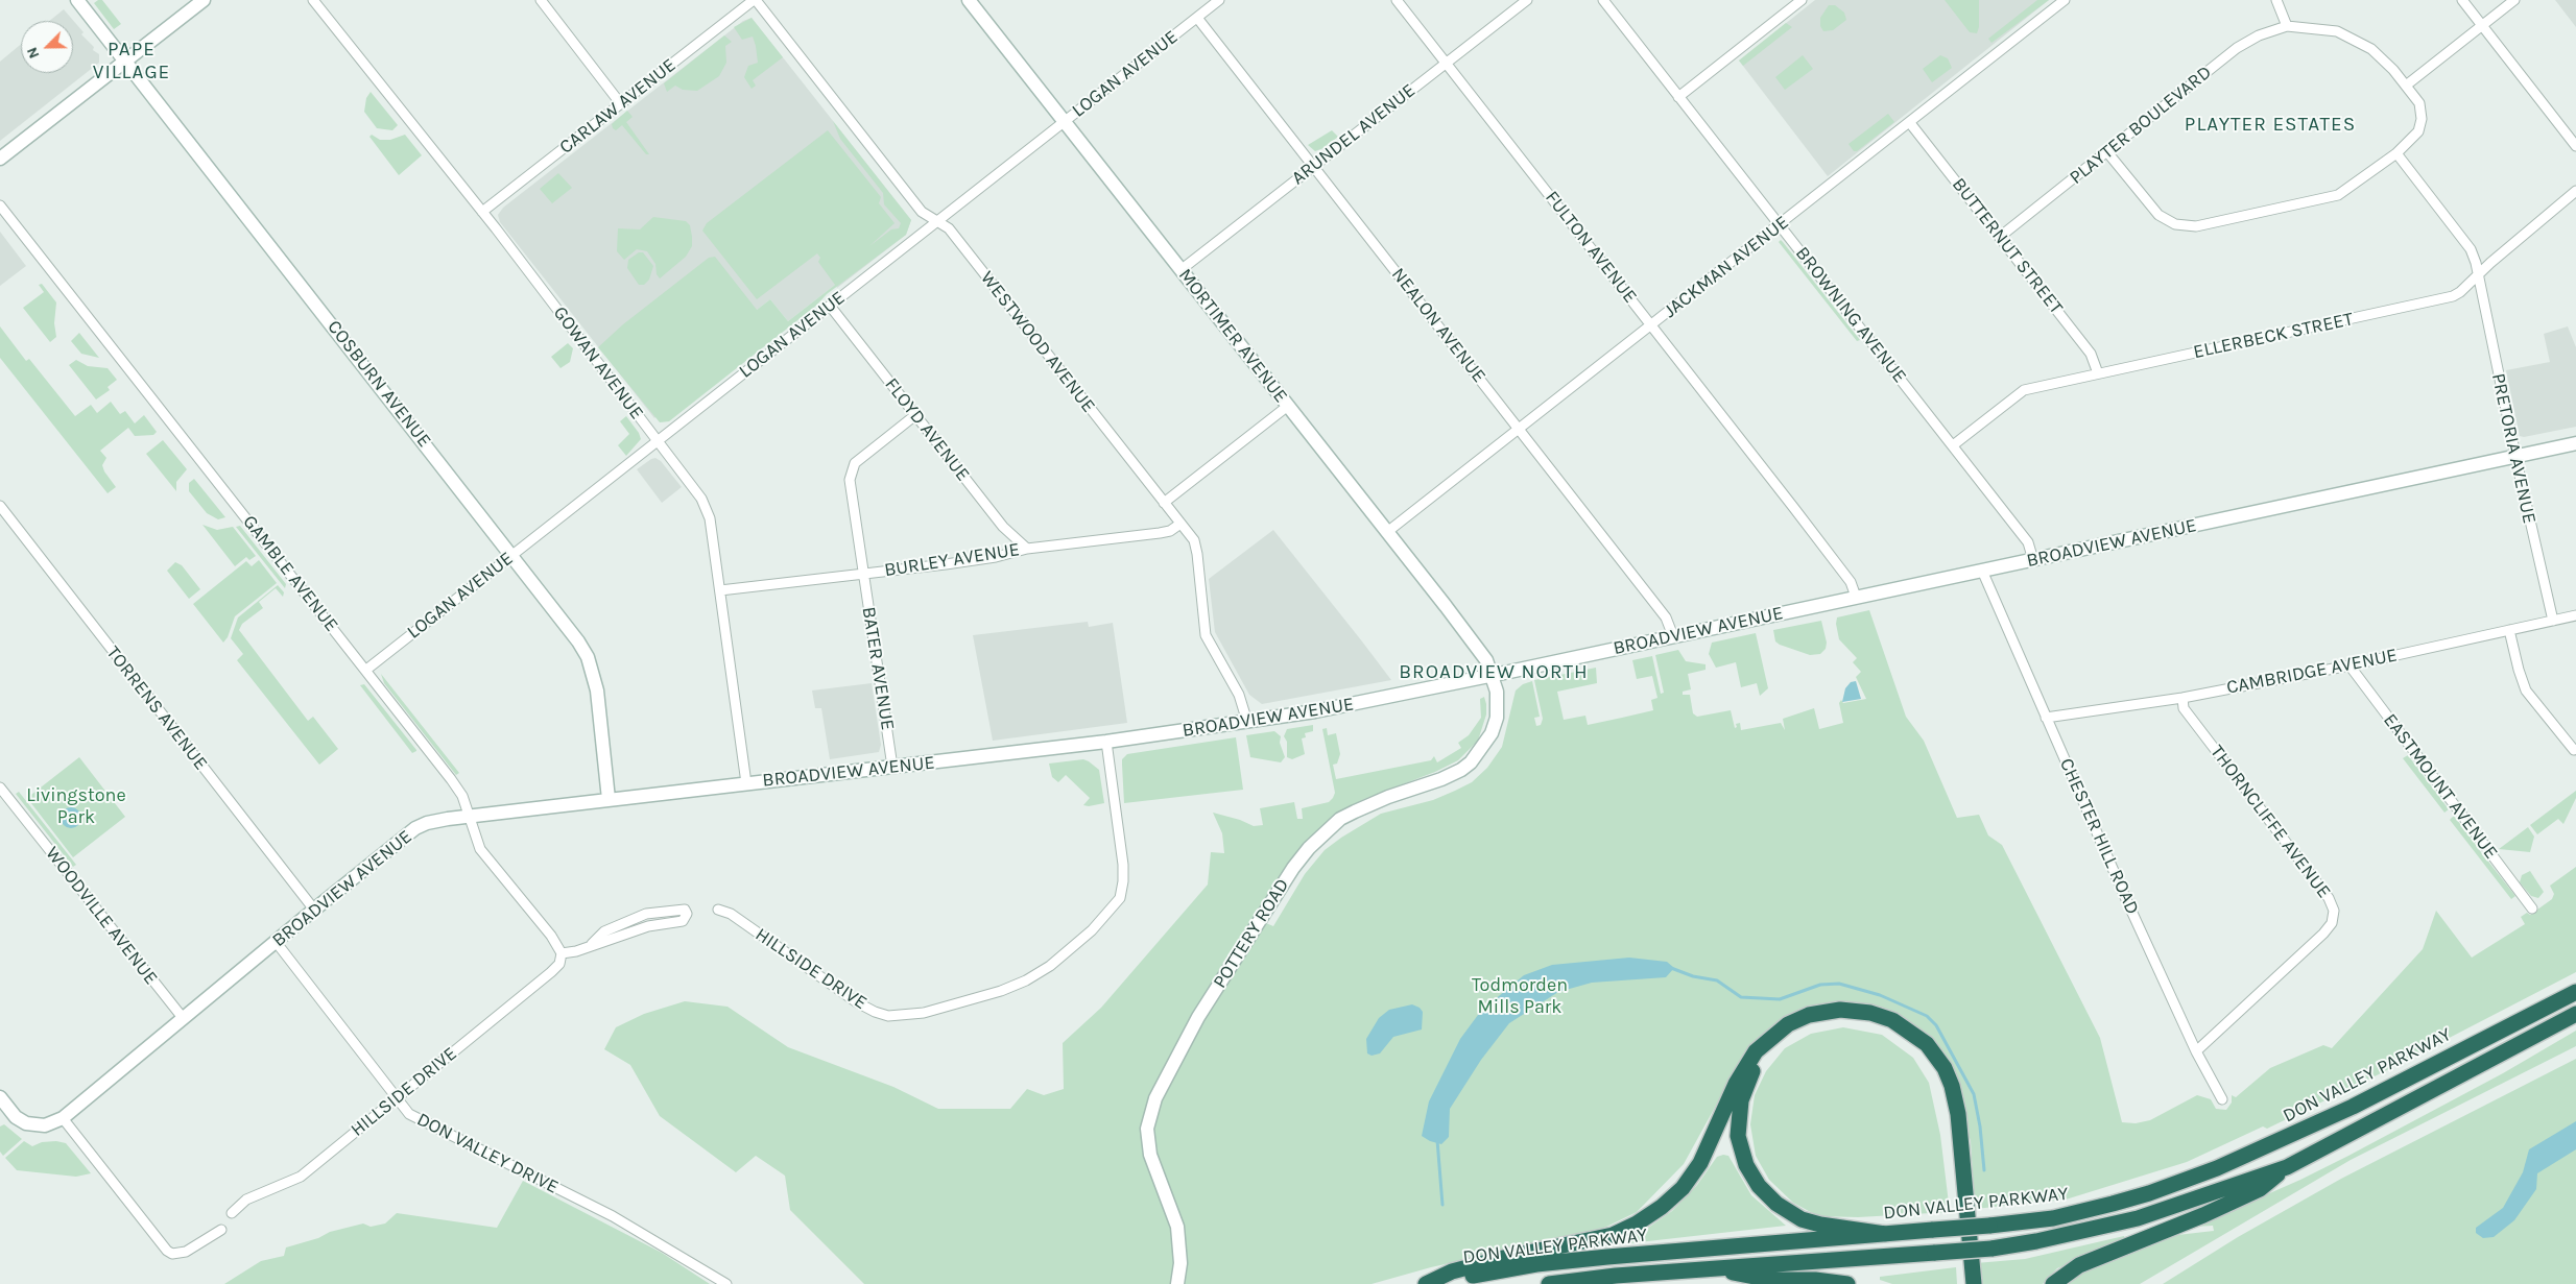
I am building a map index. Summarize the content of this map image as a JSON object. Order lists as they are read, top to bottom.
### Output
{
  "streets": {
    "highway": ["DON VALLEY PARKWAY"],
    "main road": [
      "MORTIMER AVENUE",
      "COSBURN AVENUE",
      "BROADVIEW AVENUE",
      "POTTERY ROAD"
    ],
    "street": [
      "LOGAN AVENUE",
      "CARLAW AVENUE",
      "PLAYTER BOULEVARD",
      "ARUNDEL AVENUE",
      "BUTTERNUT STREET",
      "FULTON AVENUE",
      "JACKMAN AVENUE",
      "BROWNING AVENUE",
      "NEALON AVENUE",
      "ELLERBECK STREET",
      "WESTWOOD AVENUE",
      "GOWAN AVENUE",
      "FLOYD AVENUE",
      "PRETORIA AVENUE",
      "BURLEY AVENUE",
      "GAMBLE AVENUE",
      "BATER AVENUE",
      "CAMBRIDGE AVENUE",
      "TORRENS AVENUE",
      "EASTMOUNT AVENUE",
      "THORNCLIFFE AVENUE",
      "CHESTER HILL ROAD",
      "WOODVILLE AVENUE",
      "HILLSIDE DRIVE",
      "DON VALLEY DRIVE"
    ]
  },
  "crossings": [
    ["LOGAN AVENUE", "NEALON AVENUE"],
    ["LOGAN AVENUE", "MORTIMER AVENUE"],
    ["LOGAN AVENUE", "WESTWOOD AVENUE"],
    ["LOGAN AVENUE", "GOWAN AVENUE"],
    ["LOGAN AVENUE", "COSBURN AVENUE"],
    ["LOGAN AVENUE", "FLOYD AVENUE"],
    ["LOGAN AVENUE", "GAMBLE AVENUE"],
    ["CARLAW AVENUE", "WESTWOOD AVENUE"],
    ["CARLAW AVENUE", "GOWAN AVENUE"],
    ["PLAYTER BOULEVARD", "BUTTERNUT STREET"],
    ["ARUNDEL AVENUE", "FULTON AVENUE"],
    ["ARUNDEL AVENUE", "NEALON AVENUE"],
    ["ARUNDEL AVENUE", "MORTIMER AVENUE"],
    ["BUTTERNUT STREET", "JACKMAN AVENUE"],
    ["BUTTERNUT STREET", "ELLERBECK STREET"],
    ["FULTON AVENUE", "JACKMAN AVENUE"],
    ["FULTON AVENUE", "BROADVIEW AVENUE"],
    ["JACKMAN AVENUE", "BROWNING AVENUE"],
    ["JACKMAN AVENUE", "NEALON AVENUE"],
    ["JACKMAN AVENUE", "MORTIMER AVENUE"],
    ["BROWNING AVENUE", "ELLERBECK STREET"],
    ["BROWNING AVENUE", "BROADVIEW AVENUE"],
    ["NEALON AVENUE", "BROADVIEW AVENUE"],
    ["MORTIMER AVENUE", "BROADVIEW AVENUE"],
    ["MORTIMER AVENUE", "POTTERY ROAD"],
    ["ELLERBECK STREET", "PRETORIA AVENUE"],
    ["WESTWOOD AVENUE", "BROADVIEW AVENUE"],
    ["WESTWOOD AVENUE", "BURLEY AVENUE"],
    ["GOWAN AVENUE", "BROADVIEW AVENUE"],
    ["GOWAN AVENUE", "BURLEY AVENUE"],
    ["COSBURN AVENUE", "BROADVIEW AVENUE"],
    ["FLOYD AVENUE", "BURLEY AVENUE"],
    ["FLOYD AVENUE", "BATER AVENUE"],
    ["PRETORIA AVENUE", "BROADVIEW AVENUE"],
    ["PRETORIA AVENUE", "CAMBRIDGE AVENUE"],
    ["BROADVIEW AVENUE", "GAMBLE AVENUE"],
    ["BROADVIEW AVENUE", "BATER AVENUE"],
    ["BROADVIEW AVENUE", "TORRENS AVENUE"],
    ["BROADVIEW AVENUE", "CHESTER HILL ROAD"],
    ["BROADVIEW AVENUE", "WOODVILLE AVENUE"],
    ["BROADVIEW AVENUE", "POTTERY ROAD"],
    ["BROADVIEW AVENUE", "HILLSIDE DRIVE"],
    ["BROADVIEW AVENUE", "DON VALLEY DRIVE"],
    ["BURLEY AVENUE", "BATER AVENUE"],
    ["GAMBLE AVENUE", "HILLSIDE DRIVE"],
    ["CAMBRIDGE AVENUE", "EASTMOUNT AVENUE"],
    ["CAMBRIDGE AVENUE", "THORNCLIFFE AVENUE"],
    ["CAMBRIDGE AVENUE", "CHESTER HILL ROAD"],
    ["THORNCLIFFE AVENUE", "CHESTER HILL ROAD"],
    ["HILLSIDE DRIVE", "DON VALLEY DRIVE"]
  ],
  "districts": ["PAPE VILLAGE", "PLAYTER ESTATES", "BROADVIEW NORTH"],
  "parks": ["Livingstone Park", "Todmorden Mills Park"],
  "north": "bottom left"
}
